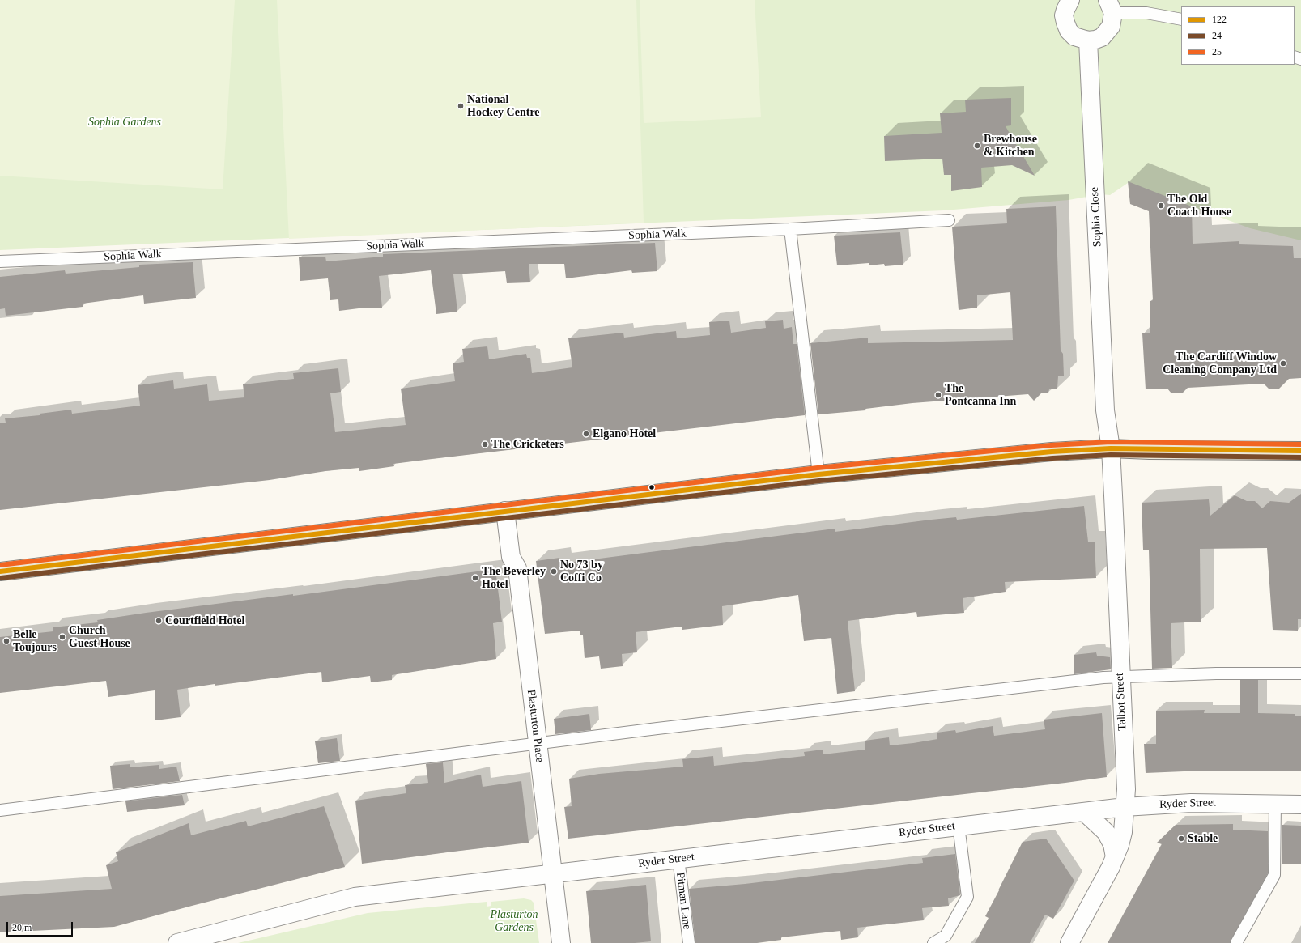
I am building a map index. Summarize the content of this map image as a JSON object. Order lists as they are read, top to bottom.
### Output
{
  "streets": {
    "street": [
      "Sophia Close",
      "Talbot Street",
      "Plasturton Place",
      "Ryder Street"
    ],
    "lane": ["Sophia Walk", "Pitman Lane"]
  },
  "crossings": [
    ["Sophia Close", "Talbot Street"],
    ["Talbot Street", "Ryder Street"],
    ["Plasturton Place", "Ryder Street"],
    ["Ryder Street", "Pitman Lane"]
  ],
  "parks": ["Sophia Gardens", "Plasturton Gardens"],
  "places": [
    "National Hockey Centre",
    "Brewhouse & Kitchen",
    "The Old Coach House",
    "The Cardiff Window Cleaning Company Ltd",
    "The Pontcanna Inn",
    "Elgano Hotel",
    "The Cricketers",
    "No 73 by Coffi Co",
    "The Beverley Hotel",
    "Courtfield Hotel",
    "Church Guest House",
    "Belle Toujours",
    "Stable"
  ],
  "lines": ["transit line 25", "transit line 122", "transit line 24"],
  "legend": ["122", "24", "25"],
  "scale_bar": "20 m"
}
